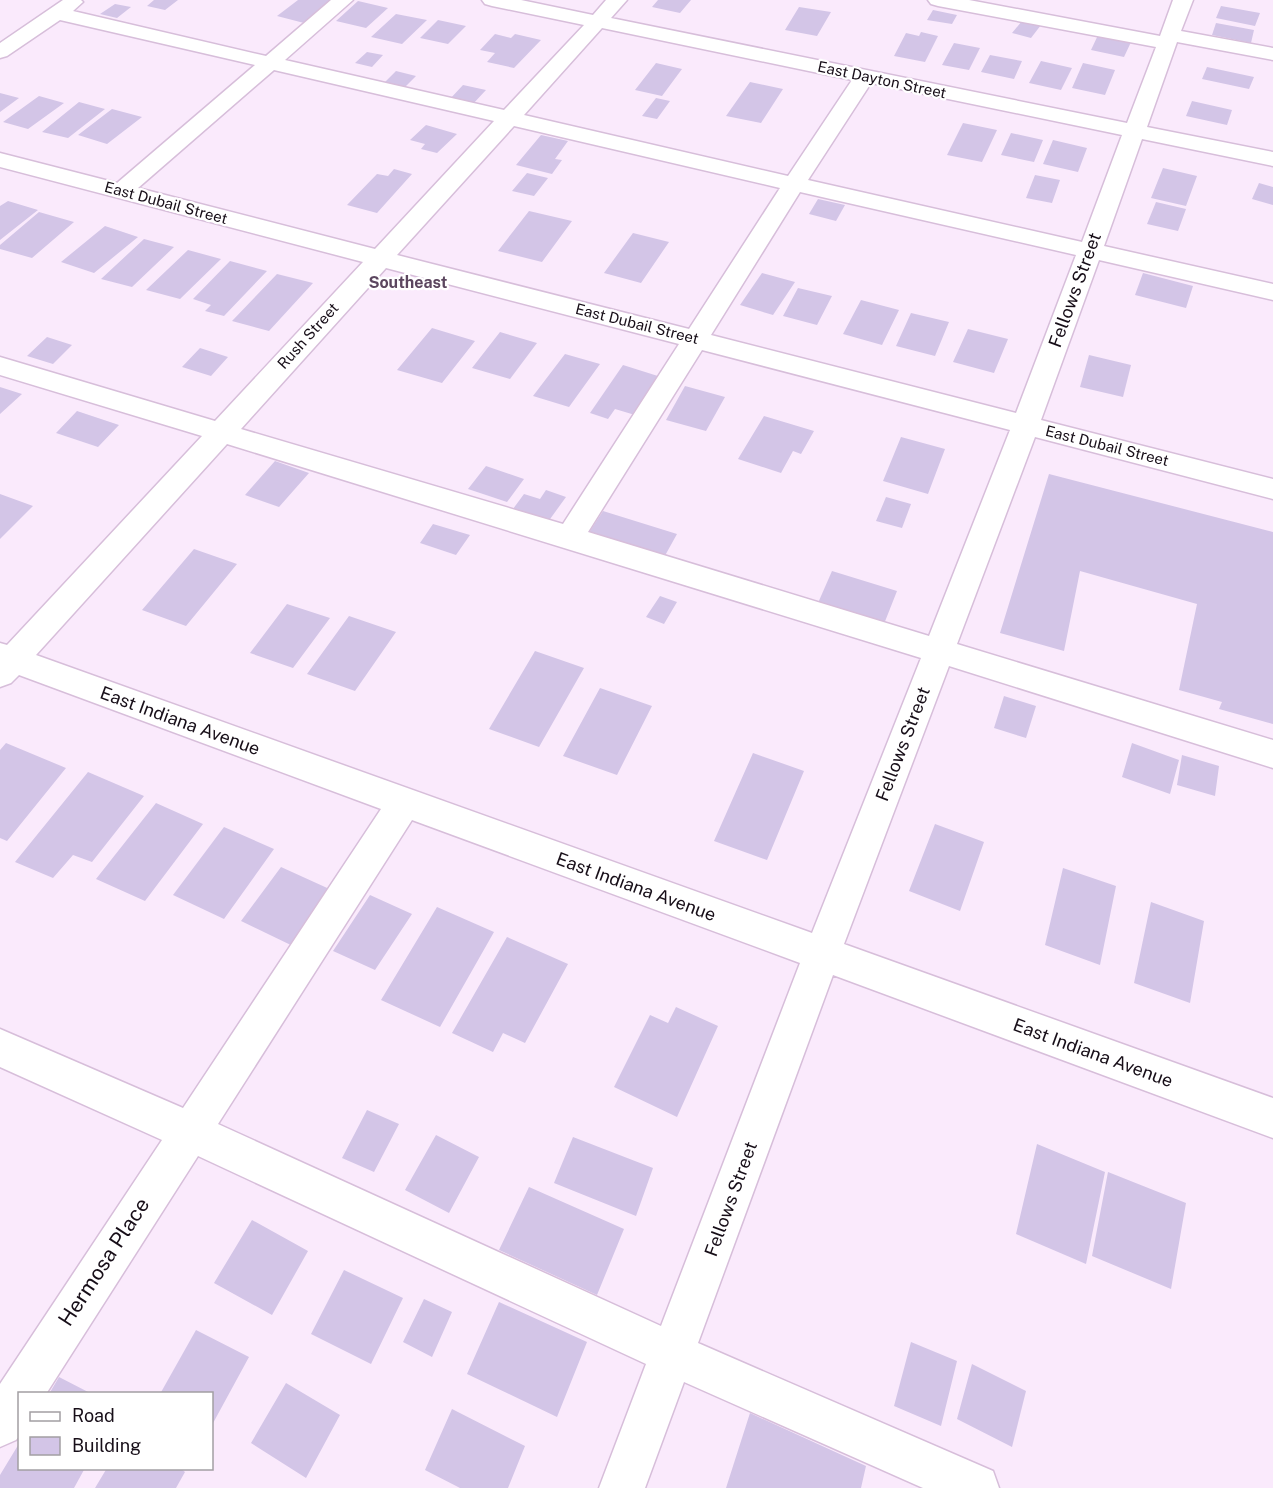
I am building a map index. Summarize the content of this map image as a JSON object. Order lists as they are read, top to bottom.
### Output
{
  "streets": {
    "street": [
      "East Dayton Street",
      "East Dubail Street",
      "Fellows Street",
      "Rush Street",
      "East Indiana Avenue",
      "Hermosa Place"
    ]
  },
  "crossings": [
    ["East Dayton Street", "Fellows Street"],
    ["East Dayton Street", "Rush Street"],
    ["East Dubail Street", "Fellows Street"],
    ["East Dubail Street", "Rush Street"],
    ["Fellows Street", "East Indiana Avenue"],
    ["Rush Street", "East Indiana Avenue"],
    ["East Indiana Avenue", "Hermosa Place"]
  ],
  "districts": ["Southeast"],
  "legend": ["Road", "Building"]
}
